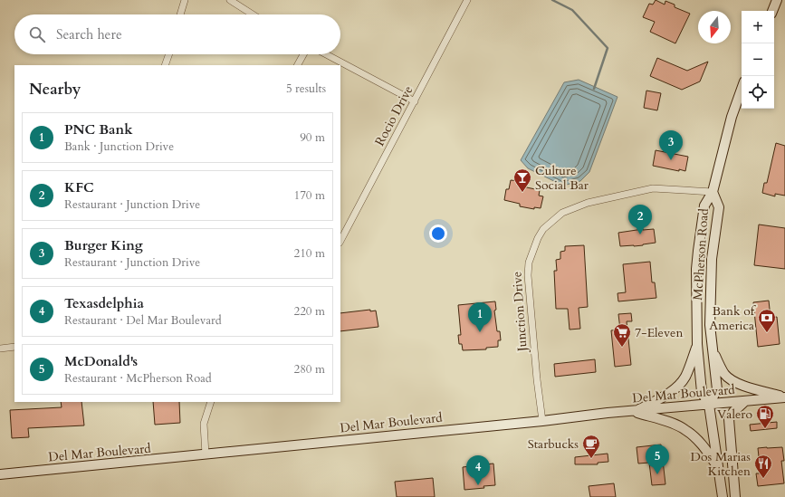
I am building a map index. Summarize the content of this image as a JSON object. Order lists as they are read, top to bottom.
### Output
{
  "streets": {
    "main road": ["McPherson Road", "Del Mar Boulevard"],
    "street": ["Rocio Drive", "Junction Drive"]
  },
  "crossings": [
    ["McPherson Road", "Junction Drive"],
    ["McPherson Road", "Del Mar Boulevard"],
    ["Junction Drive", "Del Mar Boulevard"]
  ],
  "places": {
    "bar": ["Culture Social Bar"],
    "bank": ["Bank of America"],
    "supermarket": ["7-Eleven"],
    "fuel station": ["Valero"],
    "cafe": ["Starbucks"],
    "restaurant": ["Dos Marias Kitchen"]
  },
  "north": "bottom",
  "page": {
    "map_buttons": ["+", "−"],
    "search": "Search here",
    "heading": ["Nearby", "5 results"],
    "list": [
      {
        "mark": "1",
        "name": "PNC Bank",
        "note": "Bank · Junction Drive",
        "value": "90 m"
      },
      {
        "mark": "2",
        "name": "KFC",
        "note": "Restaurant · Junction Drive",
        "value": "170 m"
      },
      {
        "mark": "3",
        "name": "Burger King",
        "note": "Restaurant · Junction Drive",
        "value": "210 m"
      },
      {
        "mark": "4",
        "name": "Texasdelphia",
        "note": "Restaurant · Del Mar Boulevard",
        "value": "220 m"
      },
      {
        "mark": "5",
        "name": "McDonald's",
        "note": "Restaurant · McPherson Road",
        "value": "280 m"
      }
    ],
    "pins": [
      "3",
      "2",
      "1",
      "5",
      "4"
    ]
  }
}
